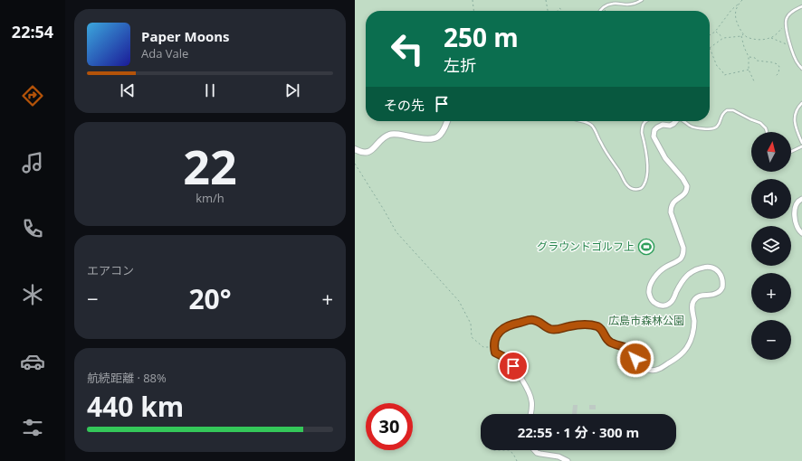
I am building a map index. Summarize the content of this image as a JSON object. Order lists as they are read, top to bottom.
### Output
{
  "parks": ["広島市森林公園"],
  "places": {
    "sports": ["グラウンドゴルフ上"]
  },
  "north": "top",
  "page": {
    "tabs": "22:54",
    "turn": ["250 m", "左折"],
    "song": ["Paper Moons", "Ada Vale"],
    "then": "その先",
    "tile": [
      ["22", "km/h"],
      "エアコン",
      ["航続距離 · 88%", "440 km"]
    ],
    "map_buttons": ["+", "−"],
    "heat": ["−", "20°", "+"],
    "limit": "30",
    "trip": "22:55 · 1 分 · 300 m"
  }
}
